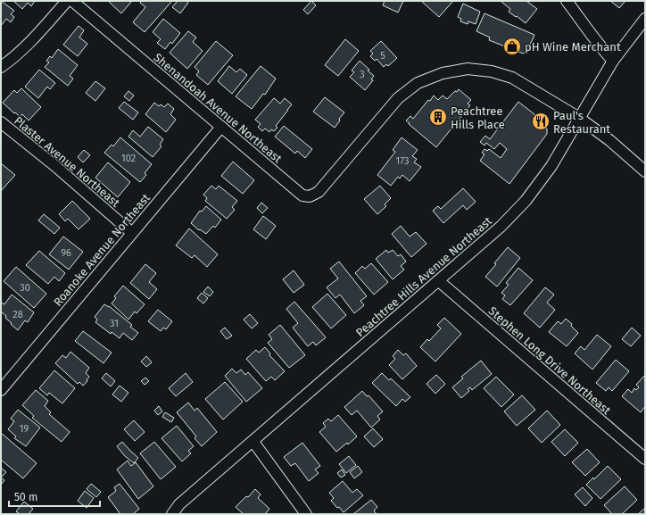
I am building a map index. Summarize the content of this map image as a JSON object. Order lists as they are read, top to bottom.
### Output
{
  "streets": {
    "street": [
      "Shenandoah Avenue Northeast",
      "Plaster Avenue Northeast",
      "Roanoke Avenue Northeast",
      "Peachtree Hills Avenue Northeast",
      "Stephen Long Drive Northeast"
    ]
  },
  "crossings": [
    ["Shenandoah Avenue Northeast", "Roanoke Avenue Northeast"],
    ["Shenandoah Avenue Northeast", "Peachtree Hills Avenue Northeast"],
    ["Plaster Avenue Northeast", "Roanoke Avenue Northeast"],
    ["Peachtree Hills Avenue Northeast", "Stephen Long Drive Northeast"]
  ],
  "places": {
    "shop": ["pH Wine Merchant"],
    "building": ["Peachtree Hills Place"],
    "restaurant": ["Paul's Restaurant"]
  },
  "house_numbers": [
    "5",
    "3",
    "102",
    "173",
    "96",
    "30",
    "28",
    "31",
    "19"
  ],
  "scale_bar": "50 m"
}
